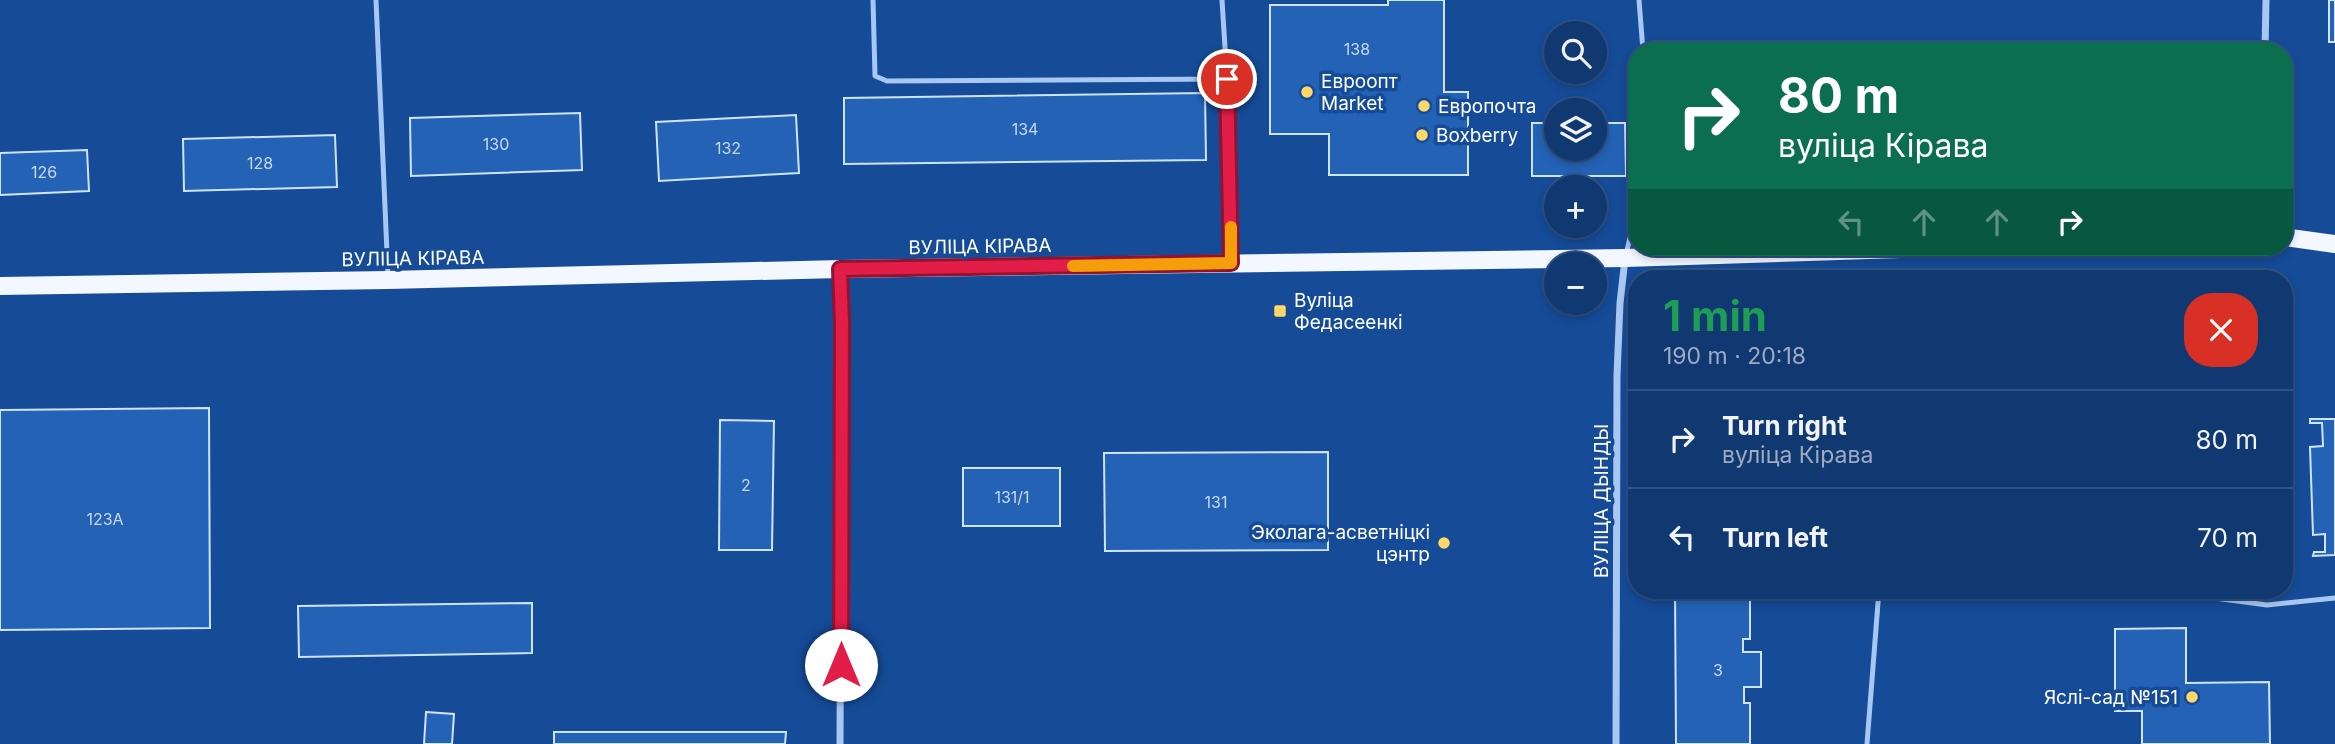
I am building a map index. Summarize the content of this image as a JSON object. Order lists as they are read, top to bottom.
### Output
{
  "streets": {
    "main road": ["ВУЛІЦА КІРАВА"],
    "street": ["ВУЛІЦА ДЫНДЫ"]
  },
  "crossings": [
    ["ВУЛІЦА КІРАВА", "ВУЛІЦА ДЫНДЫ"]
  ],
  "places": {
    "other": [
      "Евроопт Market",
      "Европочта",
      "Boxberry",
      "Эколага-асветніцкі цэнтр",
      "Яслі-сад №151"
    ],
    "transit": ["Вуліца Федасеенкі"]
  },
  "house_numbers": [
    "138",
    "134",
    "130",
    "132",
    "128",
    "126",
    "2",
    "131/1",
    "131",
    "123А",
    "3"
  ],
  "page": {
    "map_buttons": ["+", "−"],
    "turn": ["80 m", "вуліца Кірава"],
    "heading": ["1 min", "190 m · 20:18"],
    "list": [
      {
        "name": "Turn right",
        "note": "вуліца Кірава",
        "value": "80 m"
      },
      {
        "name": "Turn left",
        "value": "70 m"
      }
    ]
  }
}
